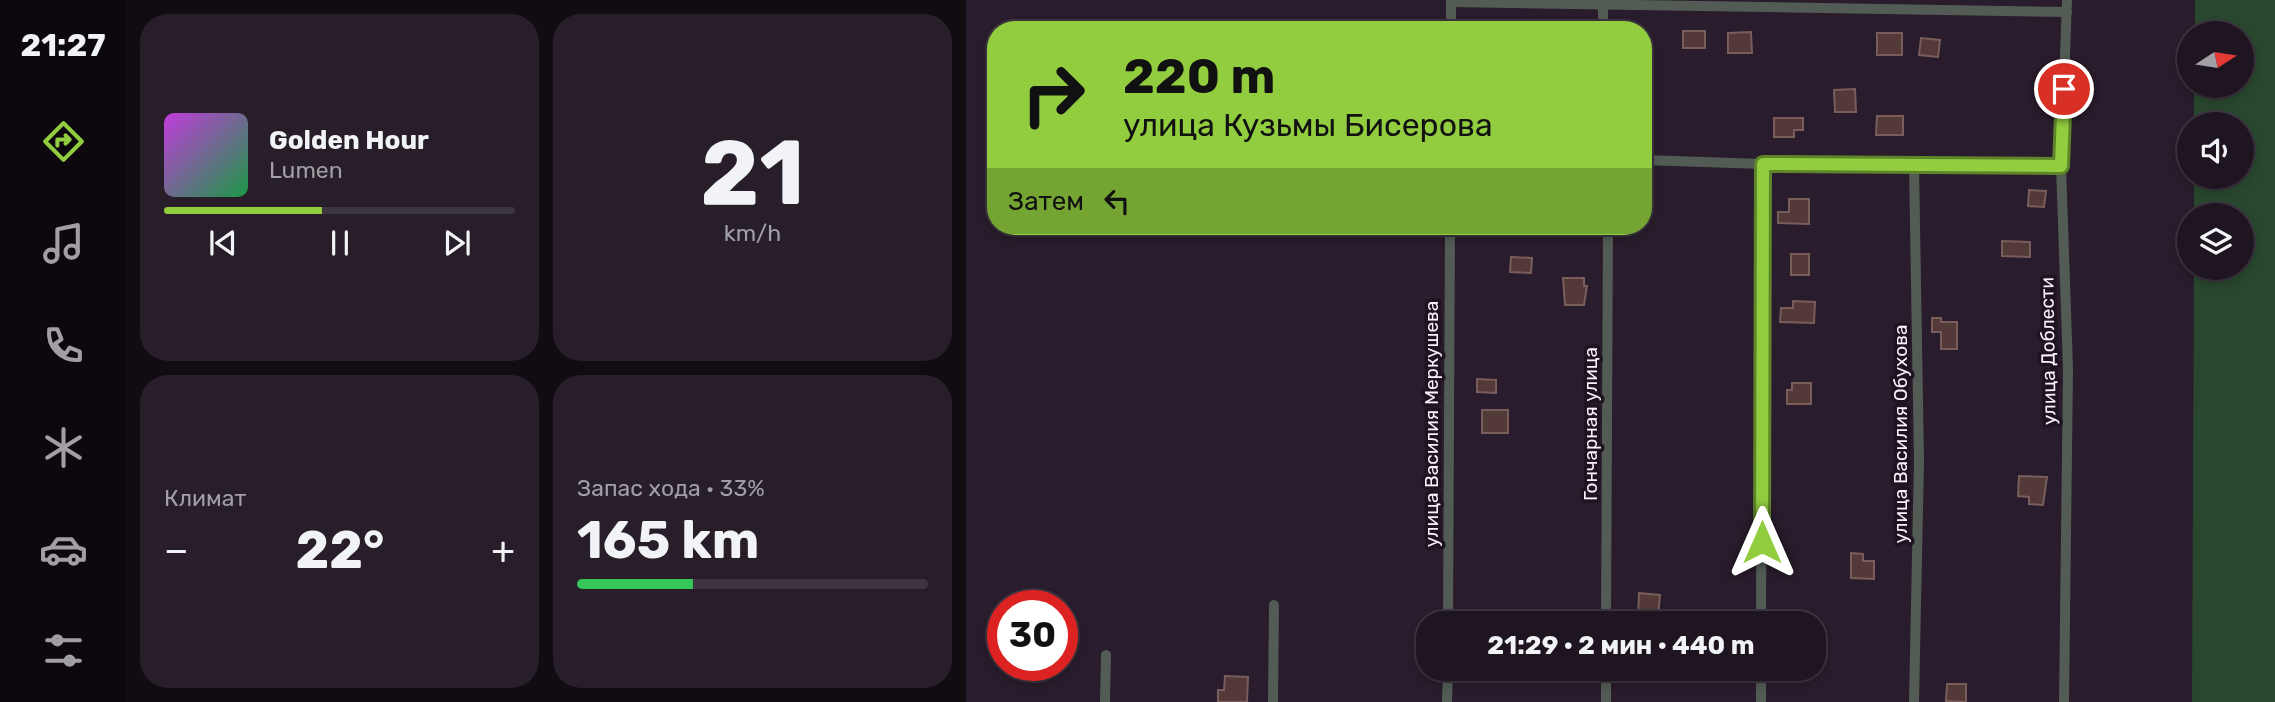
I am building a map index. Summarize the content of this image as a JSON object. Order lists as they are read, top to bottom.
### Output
{
  "streets": {
    "street": [
      "улица Доблести",
      "улица Василия Меркушева",
      "Гончарная улица",
      "улица Василия Обухова"
    ]
  },
  "north": "right",
  "page": {
    "tabs": "21:27",
    "tile": [
      ["21", "km/h"],
      "Климат",
      ["Запас хода · 33%", "165 km"]
    ],
    "turn": ["220 m", "улица Кузьмы Бисерова"],
    "song": ["Golden Hour", "Lumen"],
    "then": "Затем",
    "heat": ["−", "22°", "+"],
    "limit": "30",
    "trip": "21:29 · 2 мин · 440 m"
  }
}
